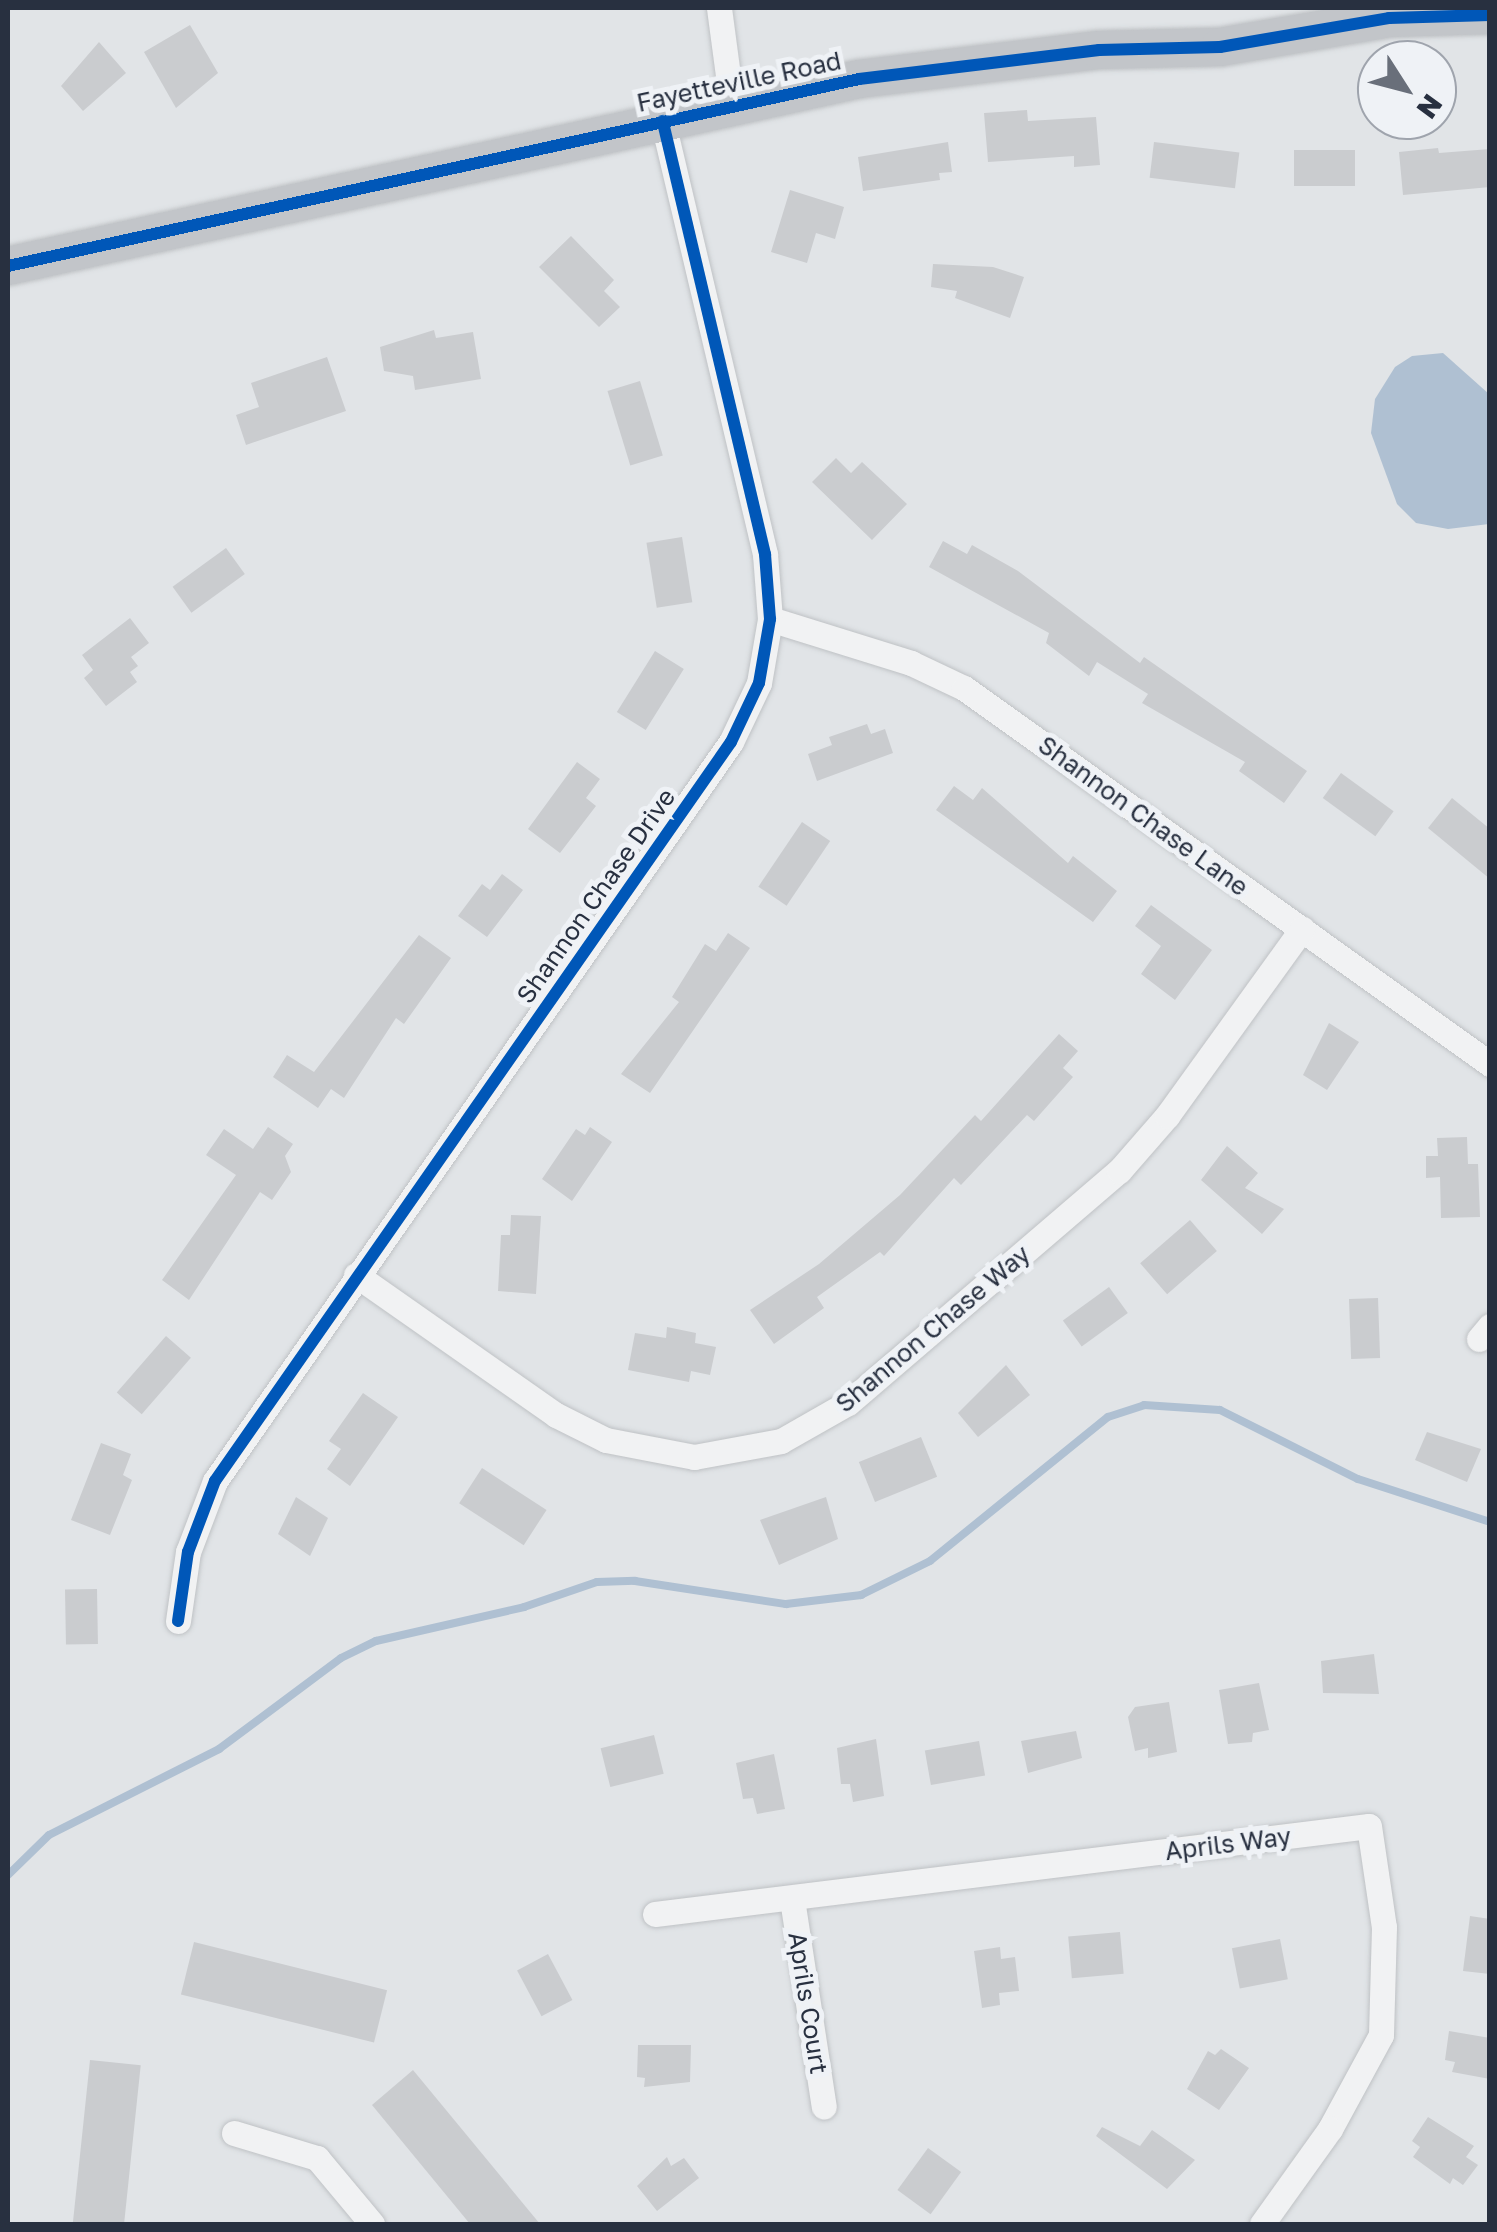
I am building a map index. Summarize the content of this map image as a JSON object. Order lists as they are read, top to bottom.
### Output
{
  "streets": {
    "street": [
      "Fayetteville Road",
      "Shannon Chase Lane",
      "Shannon Chase Drive",
      "Shannon Chase Way",
      "Aprils Way",
      "Aprils Court"
    ]
  },
  "crossings": [
    ["Fayetteville Road", "Shannon Chase Drive"],
    ["Shannon Chase Lane", "Shannon Chase Drive"],
    ["Shannon Chase Lane", "Shannon Chase Way"],
    ["Shannon Chase Drive", "Shannon Chase Way"],
    ["Aprils Way", "Aprils Court"]
  ],
  "north": "bottom right"
}
